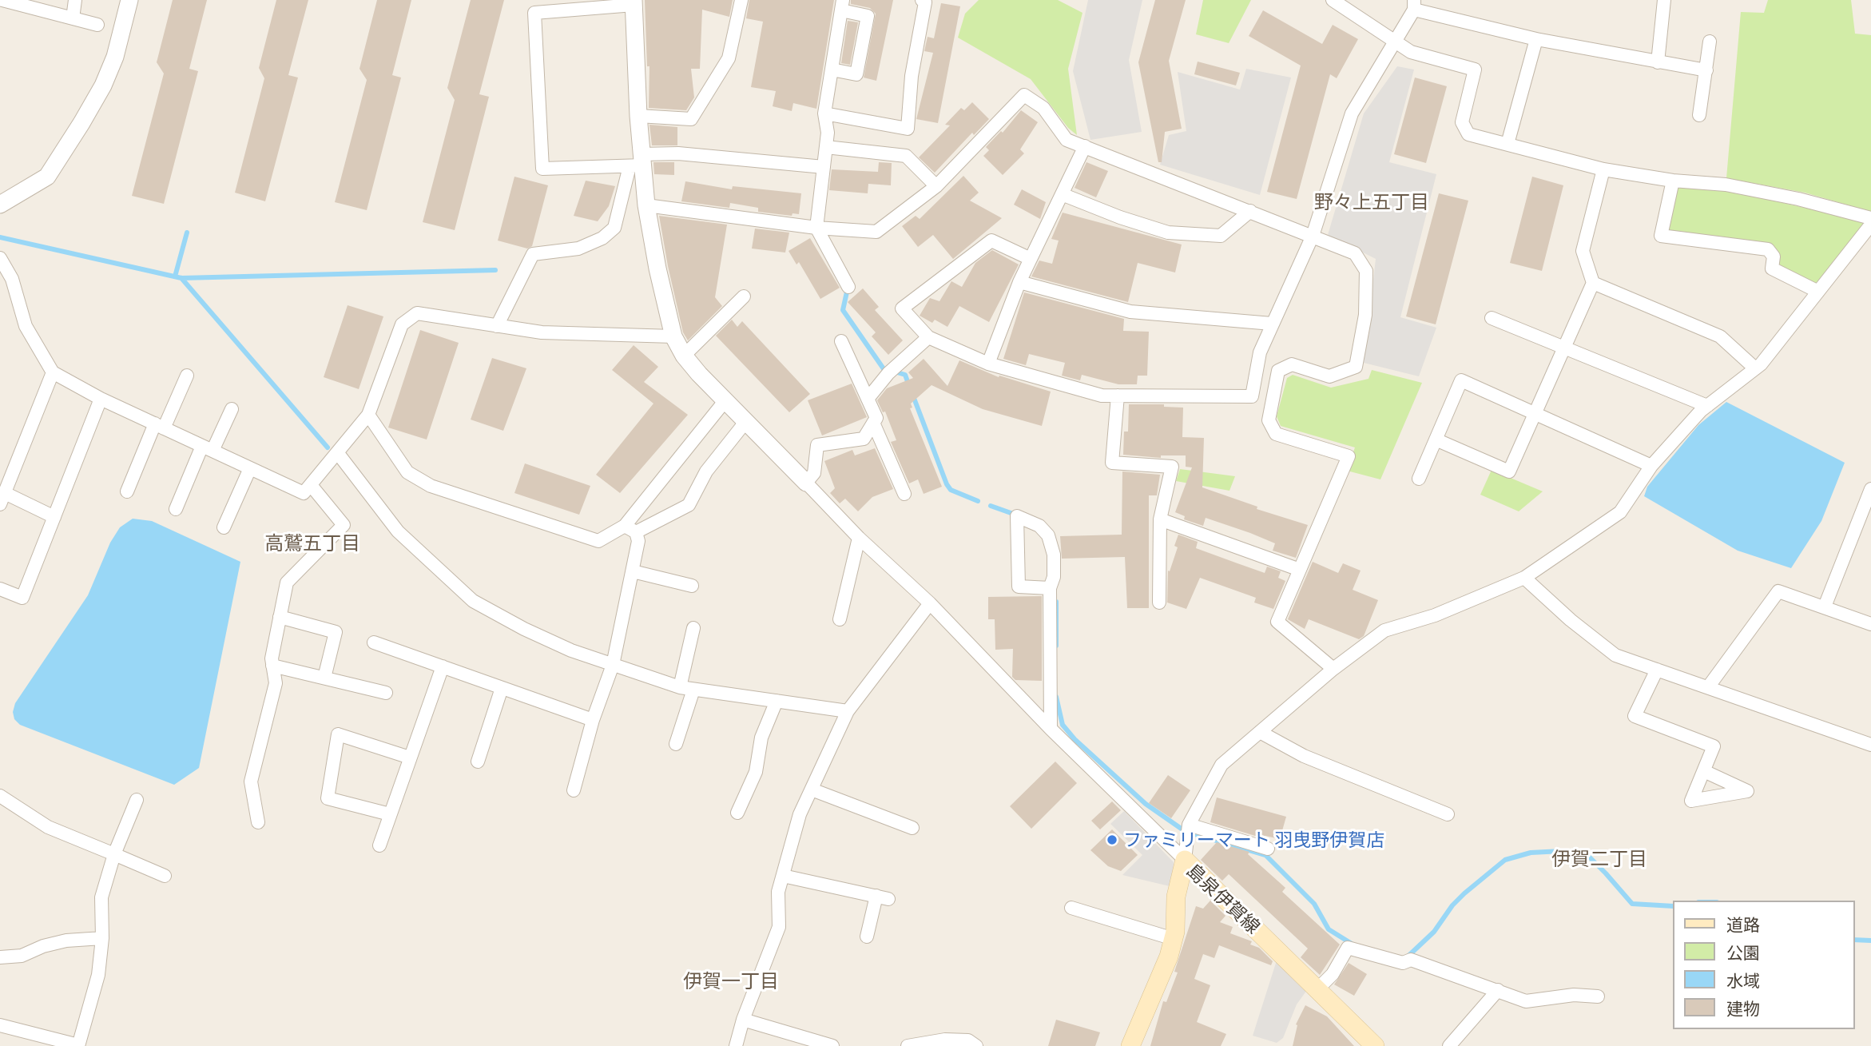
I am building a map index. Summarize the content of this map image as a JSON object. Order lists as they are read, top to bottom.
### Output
{
  "streets": {
    "main road": ["島泉伊賀線"]
  },
  "districts": [
    "野々上五丁目",
    "高鷲五丁目",
    "伊賀二丁目",
    "伊賀一丁目"
  ],
  "places": ["ファミリーマート 羽曳野伊賀店"],
  "legend": [
    "道路",
    "公園",
    "水域",
    "建物"
  ]
}
